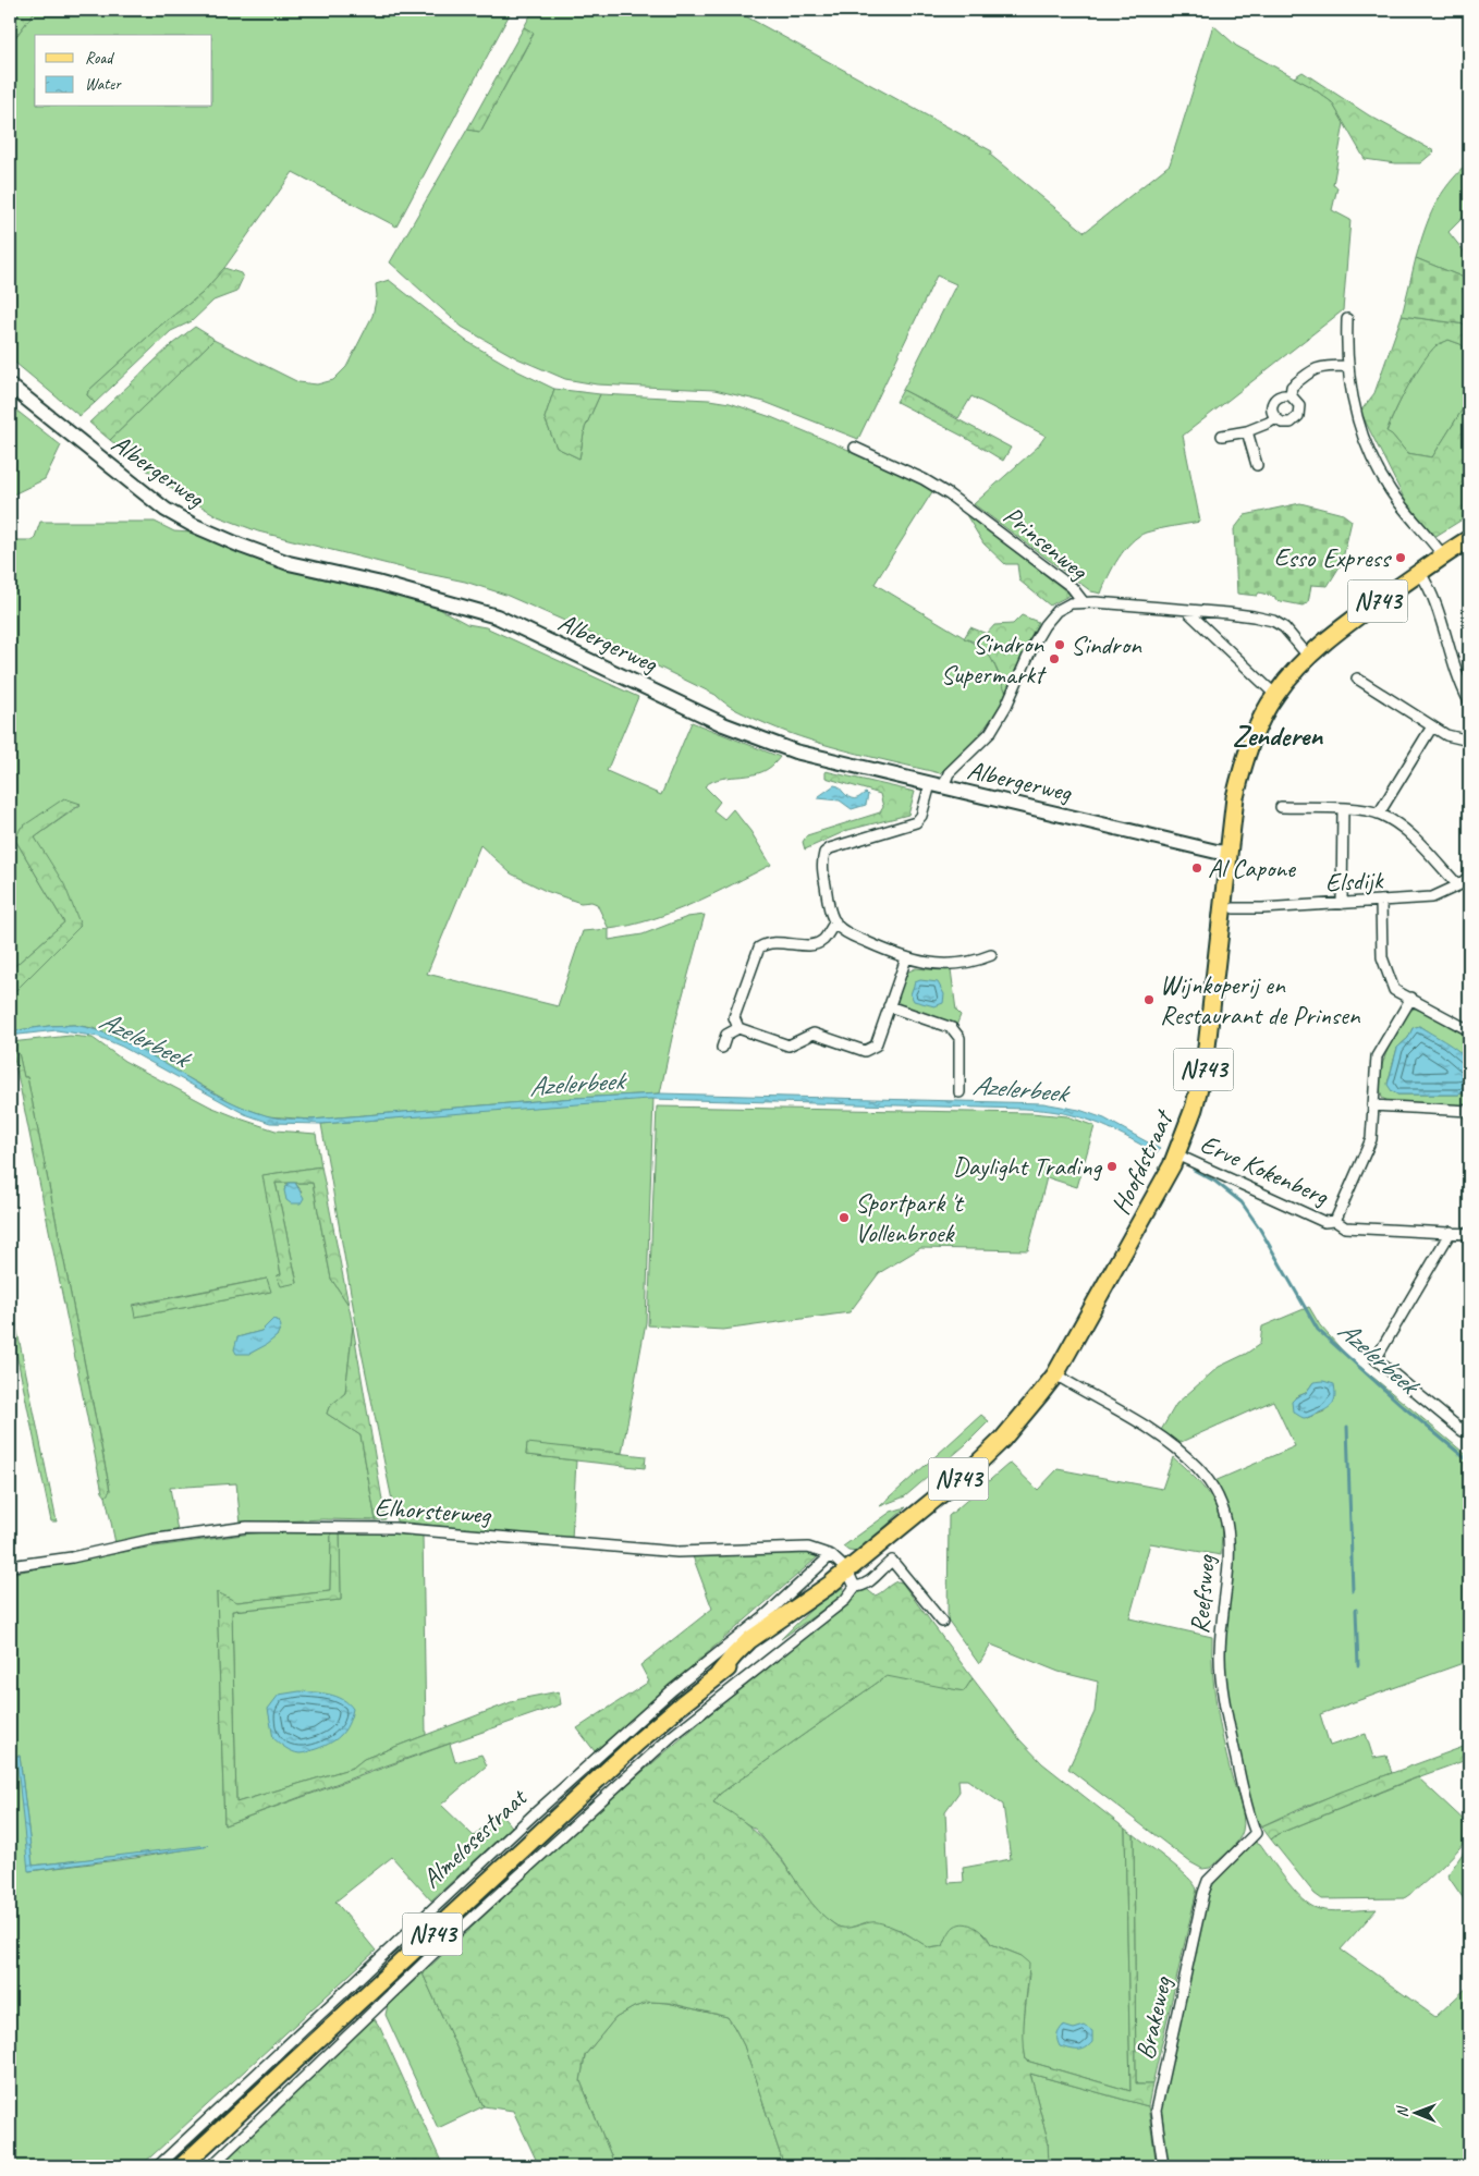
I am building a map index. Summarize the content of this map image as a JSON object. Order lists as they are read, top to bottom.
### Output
{
  "streets": {
    "main road": [
      "Albergerweg",
      "N743",
      "Hoofdstraat",
      "Almelosestraat"
    ],
    "street": [
      "Prinsenweg",
      "Elsdijk",
      "Erve Kokenberg",
      "Elhorsterweg",
      "Reefsweg",
      "Brakeweg"
    ]
  },
  "crossings": [
    ["Albergerweg", "Prinsenweg"],
    ["Albergerweg", "Hoofdstraat"],
    ["Hoofdstraat", "Erve Kokenberg"],
    ["Hoofdstraat", "Elhorsterweg"],
    ["Hoofdstraat", "Reefsweg"],
    ["Hoofdstraat", "Almelosestraat"],
    ["Elhorsterweg", "Almelosestraat"],
    ["Reefsweg", "Brakeweg"]
  ],
  "districts": ["Zenderen"],
  "water": ["Azelerbeek"],
  "places": [
    "Esso Express",
    "Sindron",
    "Sindron Supermarkt",
    "Al Capone",
    "Wijnkoperij en Restaurant de Prinsen",
    "Daylight Trading",
    "Sportpark 't Vollenbroek"
  ],
  "legend": ["Road", "Water"],
  "north": "left"
}
